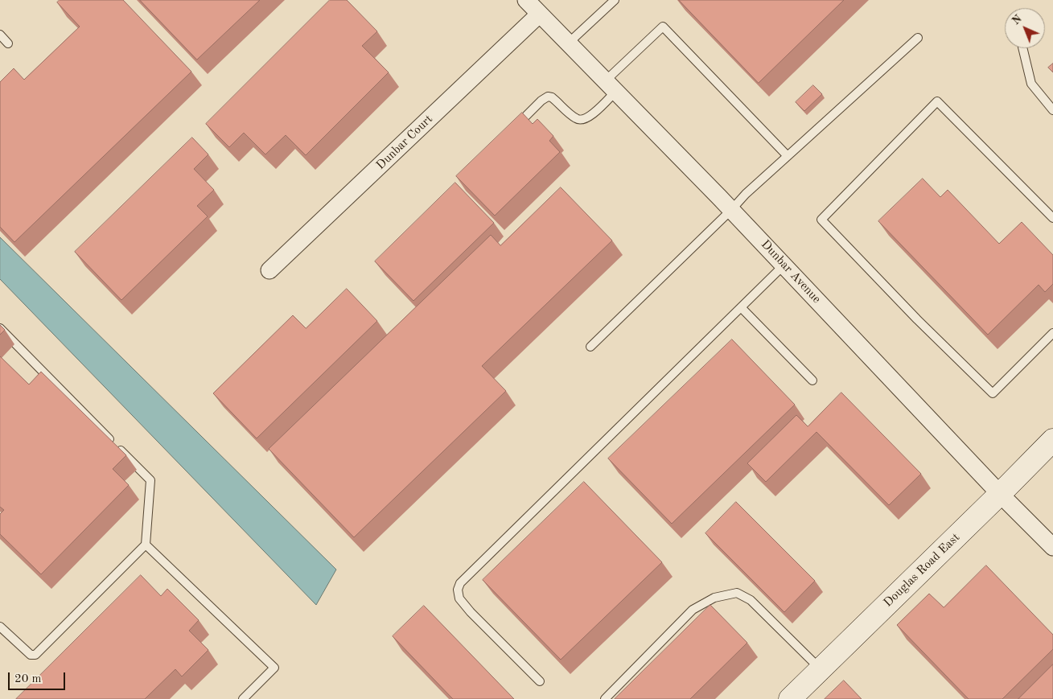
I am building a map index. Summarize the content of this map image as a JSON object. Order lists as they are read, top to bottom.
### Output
{
  "streets": {
    "street": ["Dunbar Court", "Dunbar Avenue", "Douglas Road East"]
  },
  "crossings": [
    ["Dunbar Court", "Dunbar Avenue"],
    ["Dunbar Avenue", "Douglas Road East"]
  ],
  "scale_bar": "20 m",
  "north": "top left"
}
